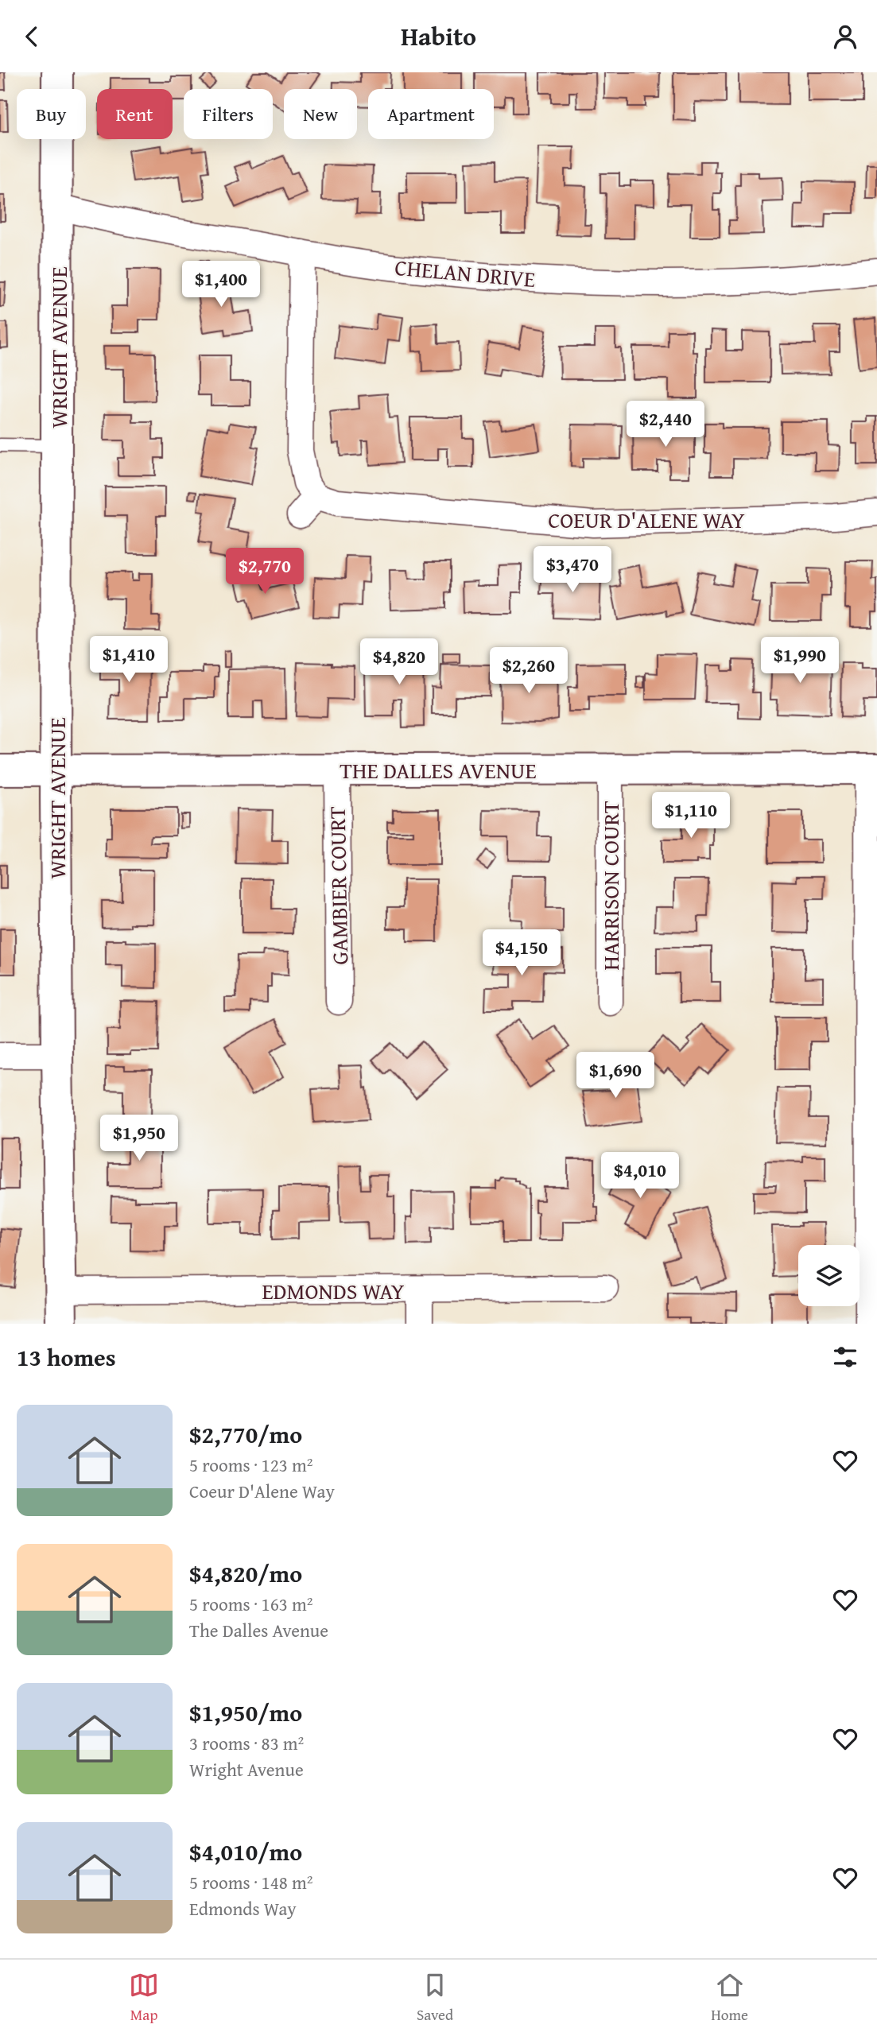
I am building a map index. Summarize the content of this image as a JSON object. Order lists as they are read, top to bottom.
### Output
{
  "streets": {
    "street": [
      "CHELAN DRIVE",
      "WRIGHT AVENUE",
      "COEUR D'ALENE WAY",
      "THE DALLES AVENUE",
      "GAMBIER COURT",
      "HARRISON COURT",
      "EDMONDS WAY"
    ]
  },
  "crossings": [
    ["CHELAN DRIVE", "WRIGHT AVENUE"],
    ["WRIGHT AVENUE", "THE DALLES AVENUE"],
    ["WRIGHT AVENUE", "EDMONDS WAY"],
    ["THE DALLES AVENUE", "GAMBIER COURT"],
    ["THE DALLES AVENUE", "HARRISON COURT"]
  ],
  "page": {
    "header": "Habito",
    "chip": [
      "Buy",
      "Rent",
      "Filters",
      "New",
      "Apartment"
    ],
    "price": [
      "$1,400",
      "$2,440",
      "$3,470",
      "$2,770",
      "$1,410",
      "$1,990",
      "$4,820",
      "$2,260",
      "$1,110",
      "$4,150",
      "$1,690",
      "$1,950",
      "$4,010"
    ],
    "heading": "13 homes",
    "list": [
      {
        "name": "$2,770/mo",
        "note": "5 rooms · 123 m² · Coeur D'Alene Way"
      },
      {
        "name": "$4,820/mo",
        "note": "5 rooms · 163 m² · The Dalles Avenue"
      },
      {
        "name": "$1,950/mo",
        "note": "3 rooms · 83 m² · Wright Avenue"
      },
      {
        "name": "$4,010/mo",
        "note": "5 rooms · 148 m² · Edmonds Way"
      }
    ],
    "tabs": ["Map", "Saved", "Home"]
  }
}
